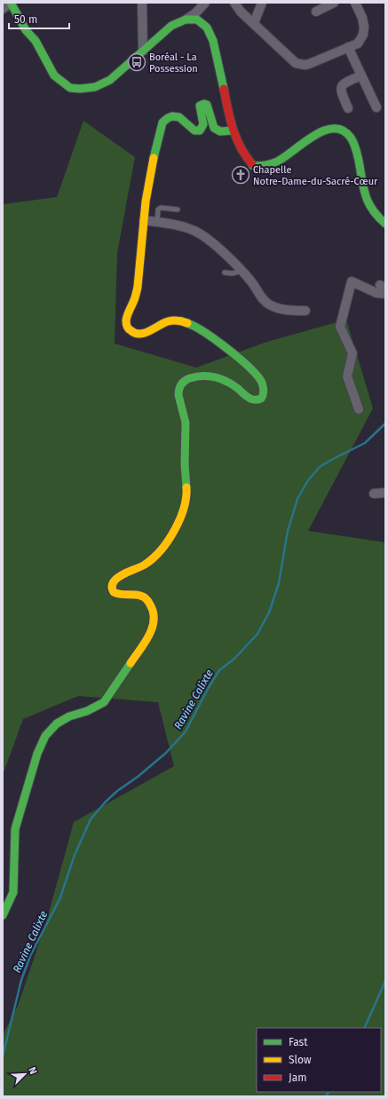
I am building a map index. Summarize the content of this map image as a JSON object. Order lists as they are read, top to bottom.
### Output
{
  "water": ["Ravine Calixte"],
  "places": {
    "bus stop": ["Boréal - La Possession"],
    "church": ["Chapelle Notre-Dame-du-Sacré-Cœur"]
  },
  "legend": ["Fast", "Slow", "Jam"],
  "scale_bar": "50 m",
  "north": "top right"
}
